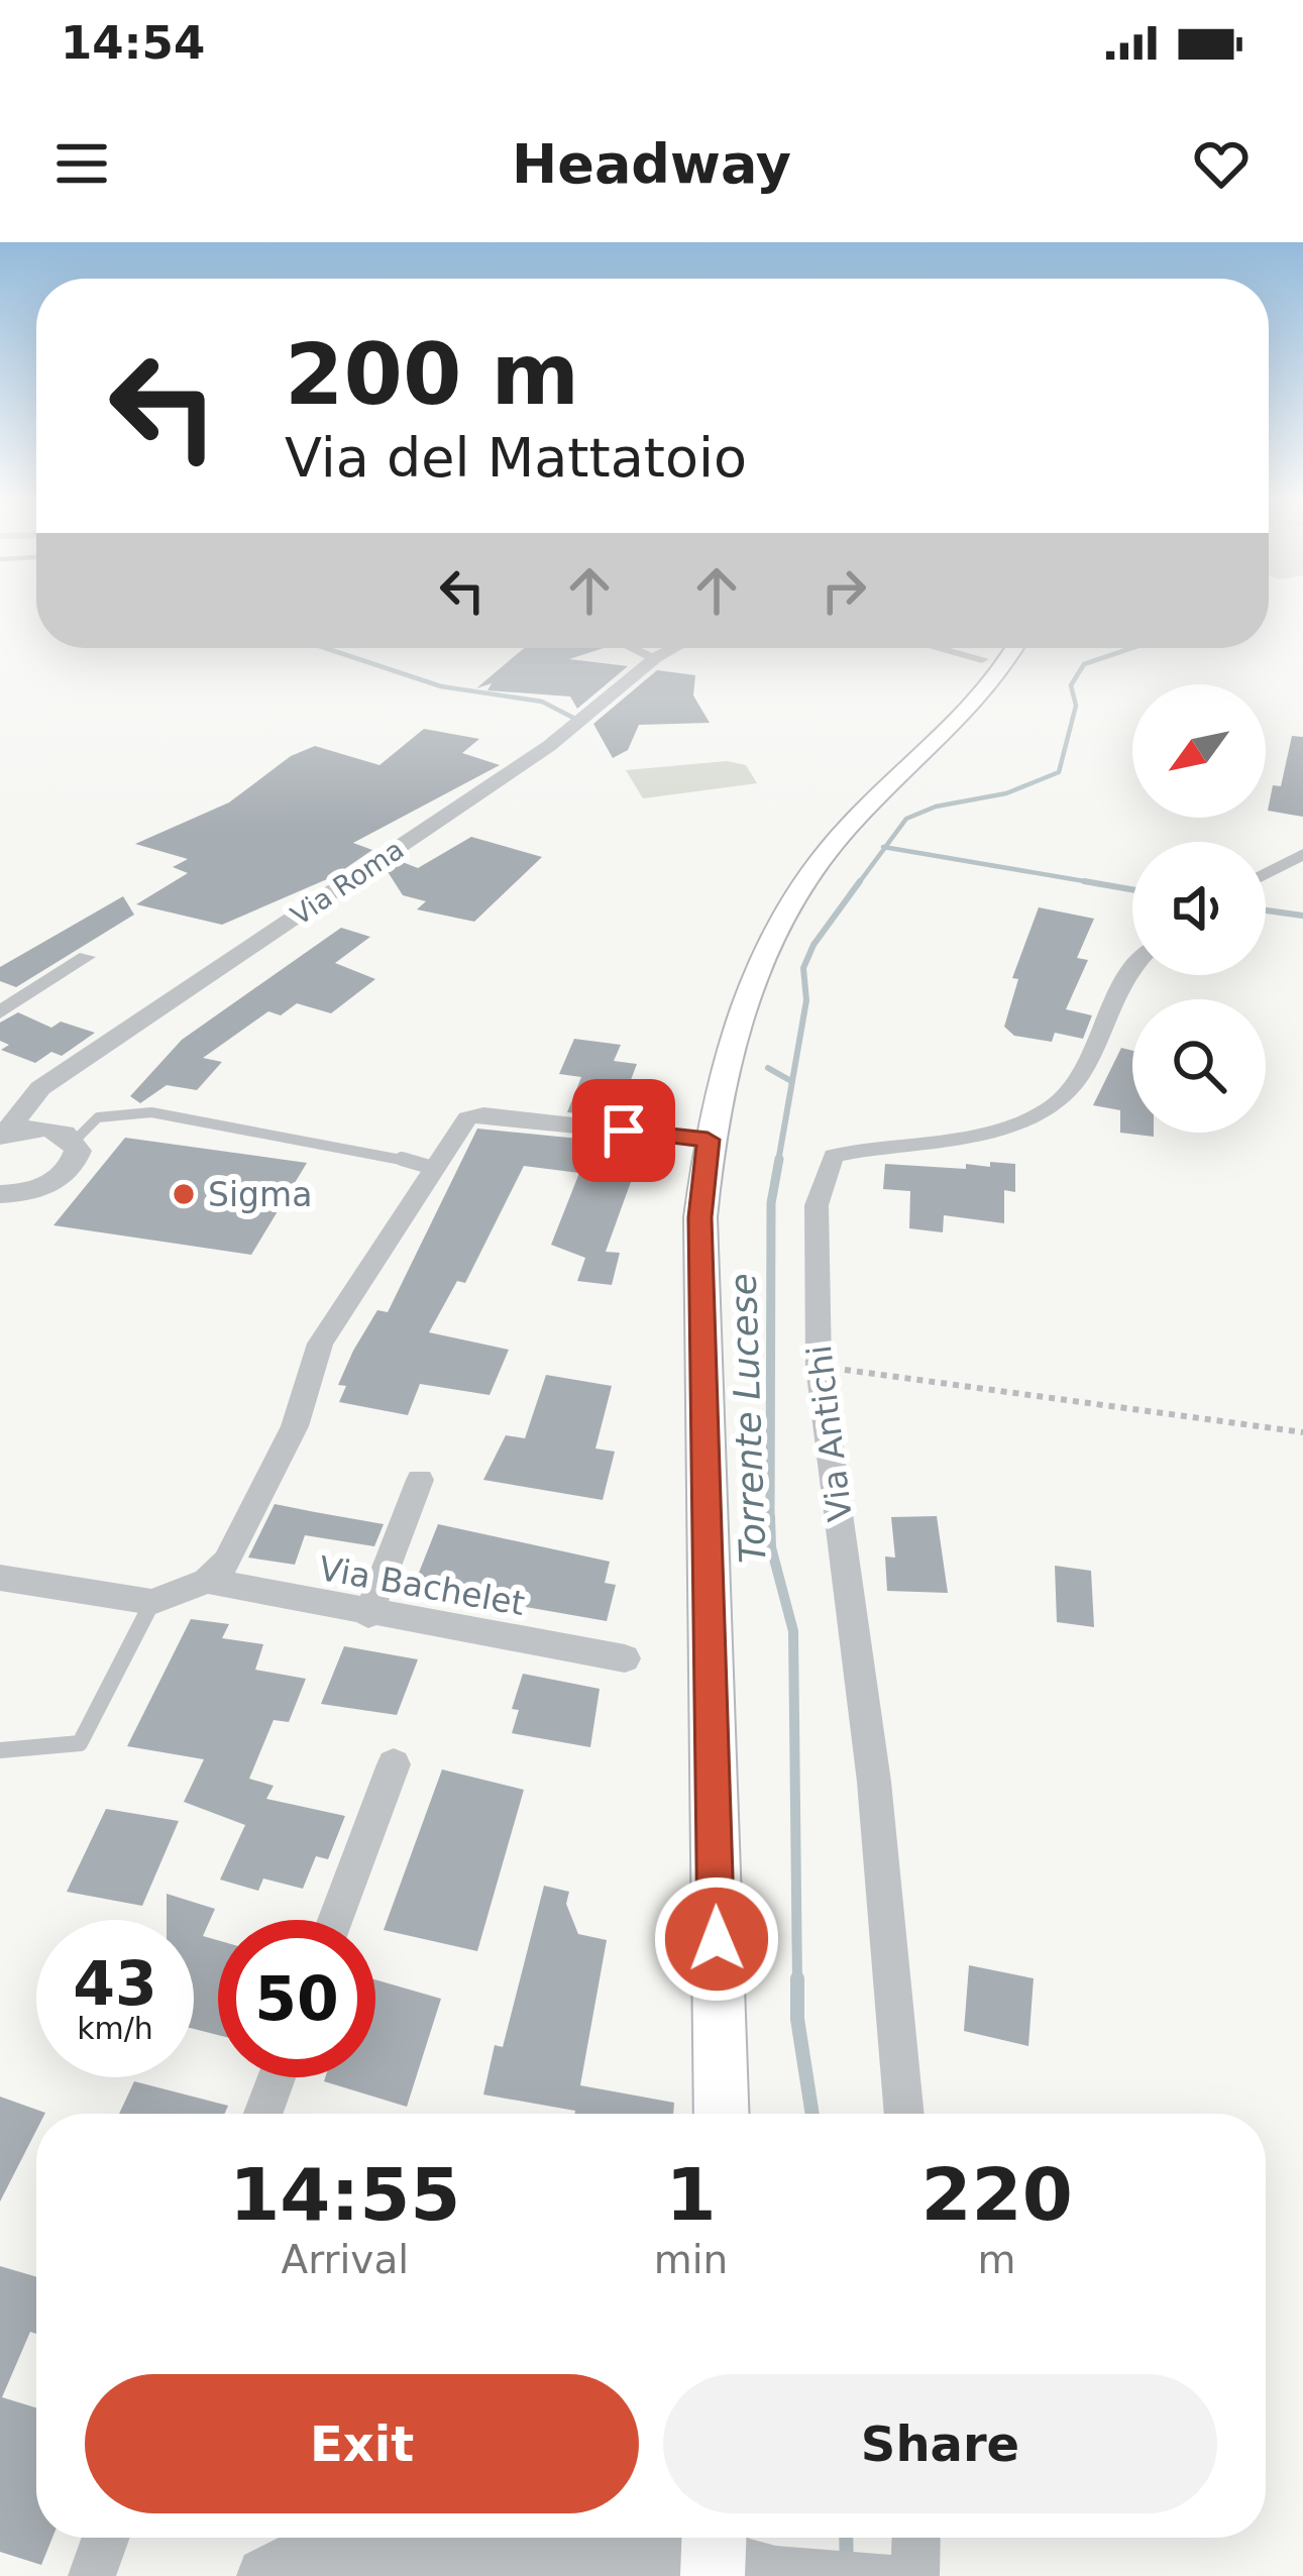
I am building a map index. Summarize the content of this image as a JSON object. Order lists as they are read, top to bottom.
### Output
{
  "streets": {
    "street": ["Via Roma", "Via Antichi", "Via Bachelet"]
  },
  "water": ["Torrente Lucese"],
  "places": ["Sigma"],
  "north": "bottom left",
  "page": {
    "status": "14:54",
    "header": "Headway",
    "turn": ["200 m", "Via del Mattatoio"],
    "speed": "43 km/h",
    "limit": "50",
    "eta": [
      "14:55",
      "Arrival",
      "1",
      "min",
      "220",
      "m"
    ],
    "buttons": ["Exit", "Share"]
  }
}
